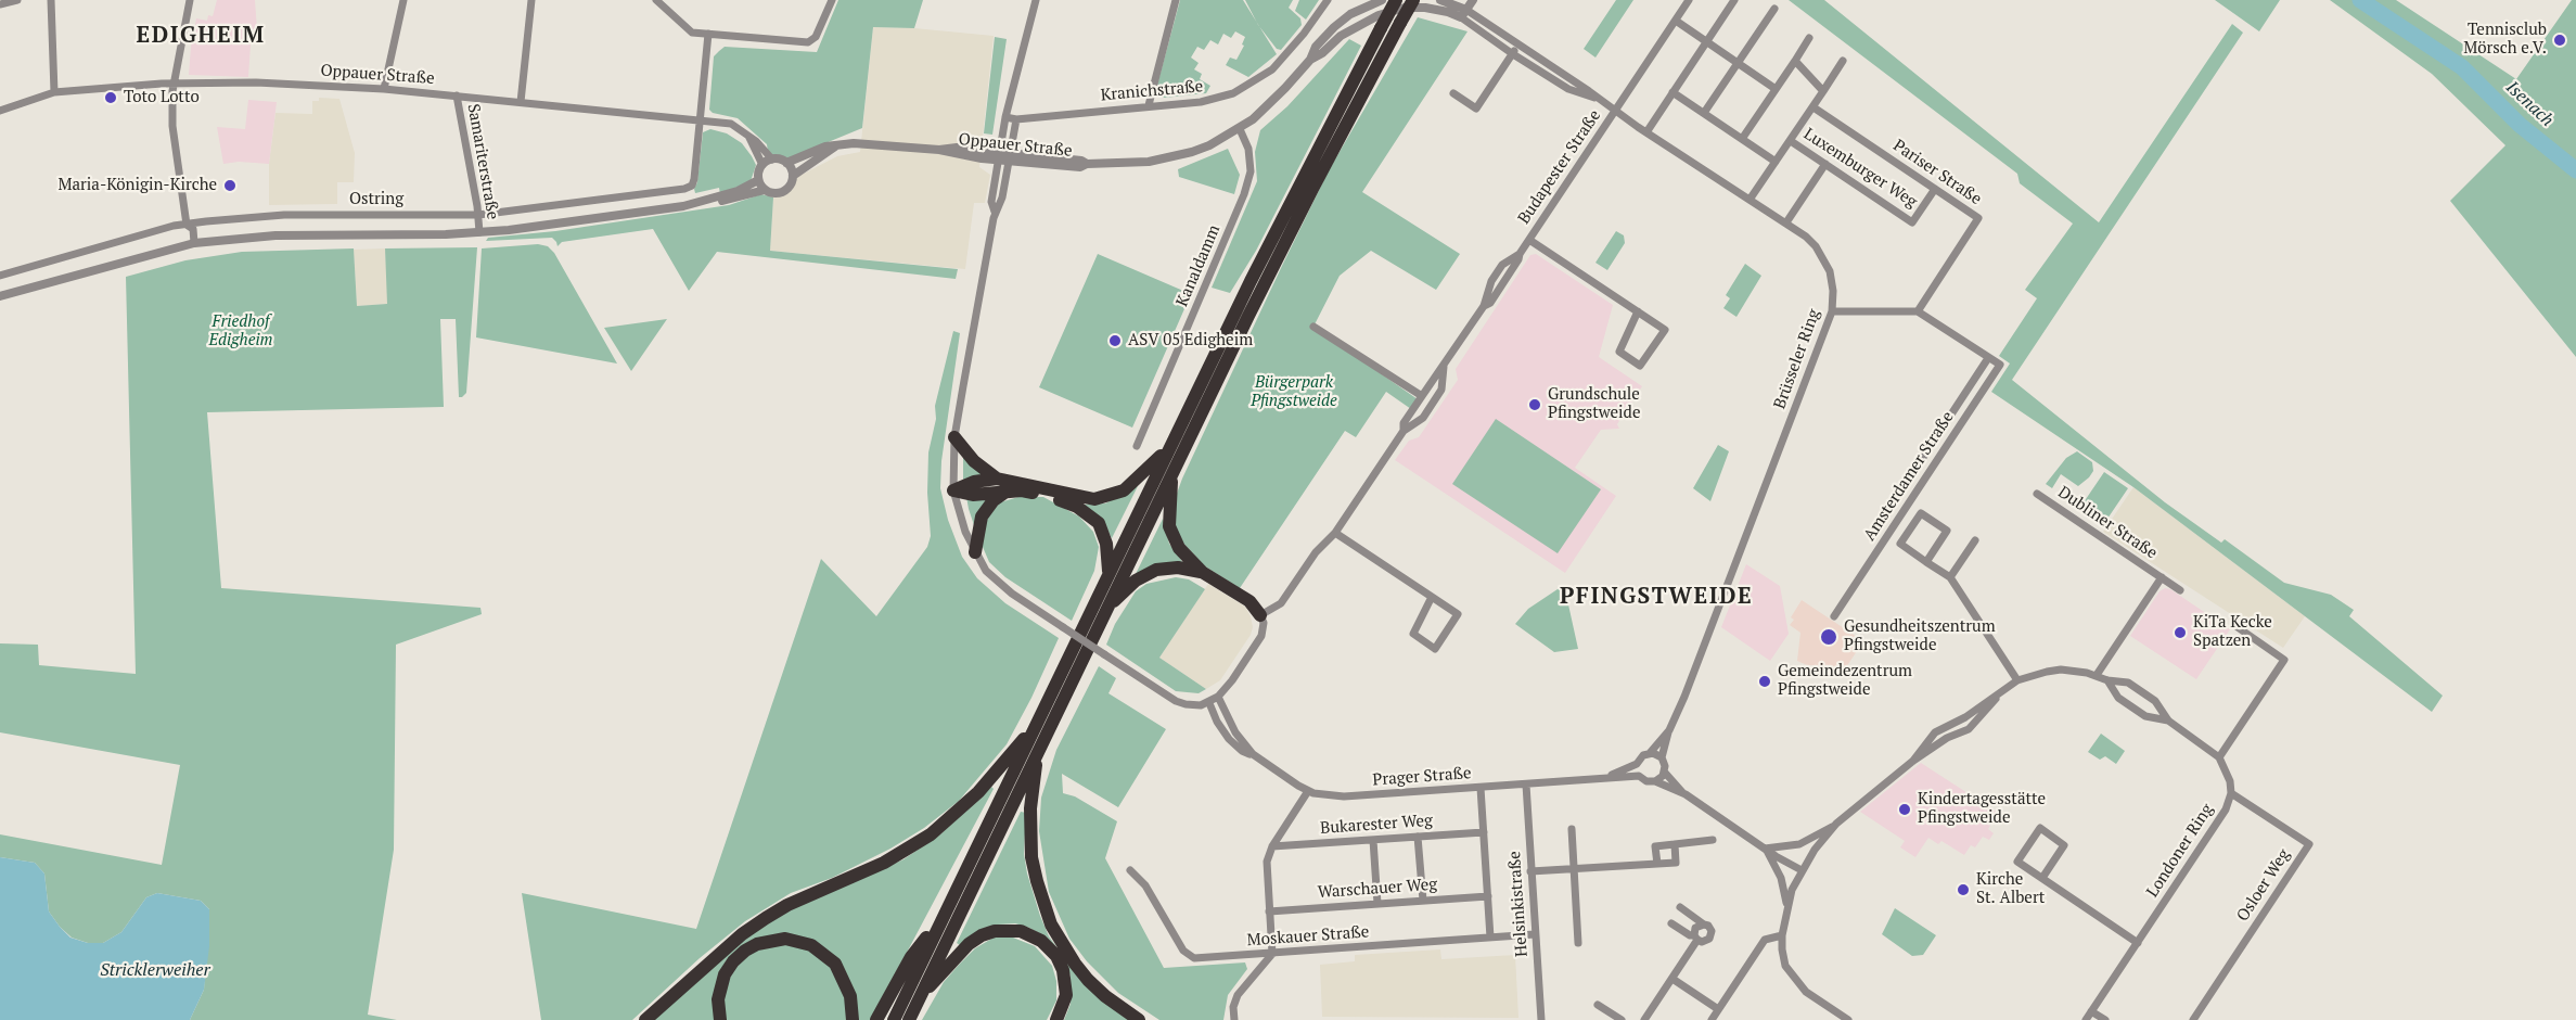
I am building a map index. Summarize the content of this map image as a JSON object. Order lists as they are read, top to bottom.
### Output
{
  "streets": {
    "street": [
      "Oppauer Straße",
      "Kranichstraße",
      "Samariterstraße",
      "Budapester Straße",
      "Luxemburger Weg",
      "Pariser Straße",
      "Ostring",
      "Kanaldamm",
      "Brüsseler Ring",
      "Amsterdamer Straße",
      "Dubliner Straße",
      "Prager Straße",
      "Bukarester Weg",
      "Londoner Ring",
      "Osloer Weg",
      "Warschauer Weg",
      "Helsinkistraße",
      "Moskauer Straße"
    ]
  },
  "crossings": [
    ["Oppauer Straße", "Samariterstraße"],
    ["Oppauer Straße", "Ostring"],
    ["Oppauer Straße", "Kanaldamm"],
    ["Oppauer Straße", "Brüsseler Ring"],
    ["Samariterstraße", "Ostring"],
    ["Budapester Straße", "Brüsseler Ring"],
    ["Luxemburger Weg", "Pariser Straße"],
    ["Brüsseler Ring", "Prager Straße"],
    ["Prager Straße", "Helsinkistraße"],
    ["Londoner Ring", "Osloer Weg"],
    ["Helsinkistraße", "Moskauer Straße"]
  ],
  "districts": ["EDIGHEIM", "PFINGSTWEIDE"],
  "water": ["Isenach", "Stricklerweiher"],
  "parks": ["Friedhof Edigheim", "Bürgerpark Pfingstweide"],
  "places": [
    "Tennisclub Mörsch e.V.",
    "Toto Lotto",
    "Maria-Königin-Kirche",
    "ASV 05 Edigheim",
    "Grundschule Pfingstweide",
    "KiTa Kecke Spatzen",
    "Gesundheitszentrum Pfingstweide",
    "Gemeindezentrum Pfingstweide",
    "Kindertagesstätte Pfingstweide",
    "Kirche St. Albert"
  ]
}
